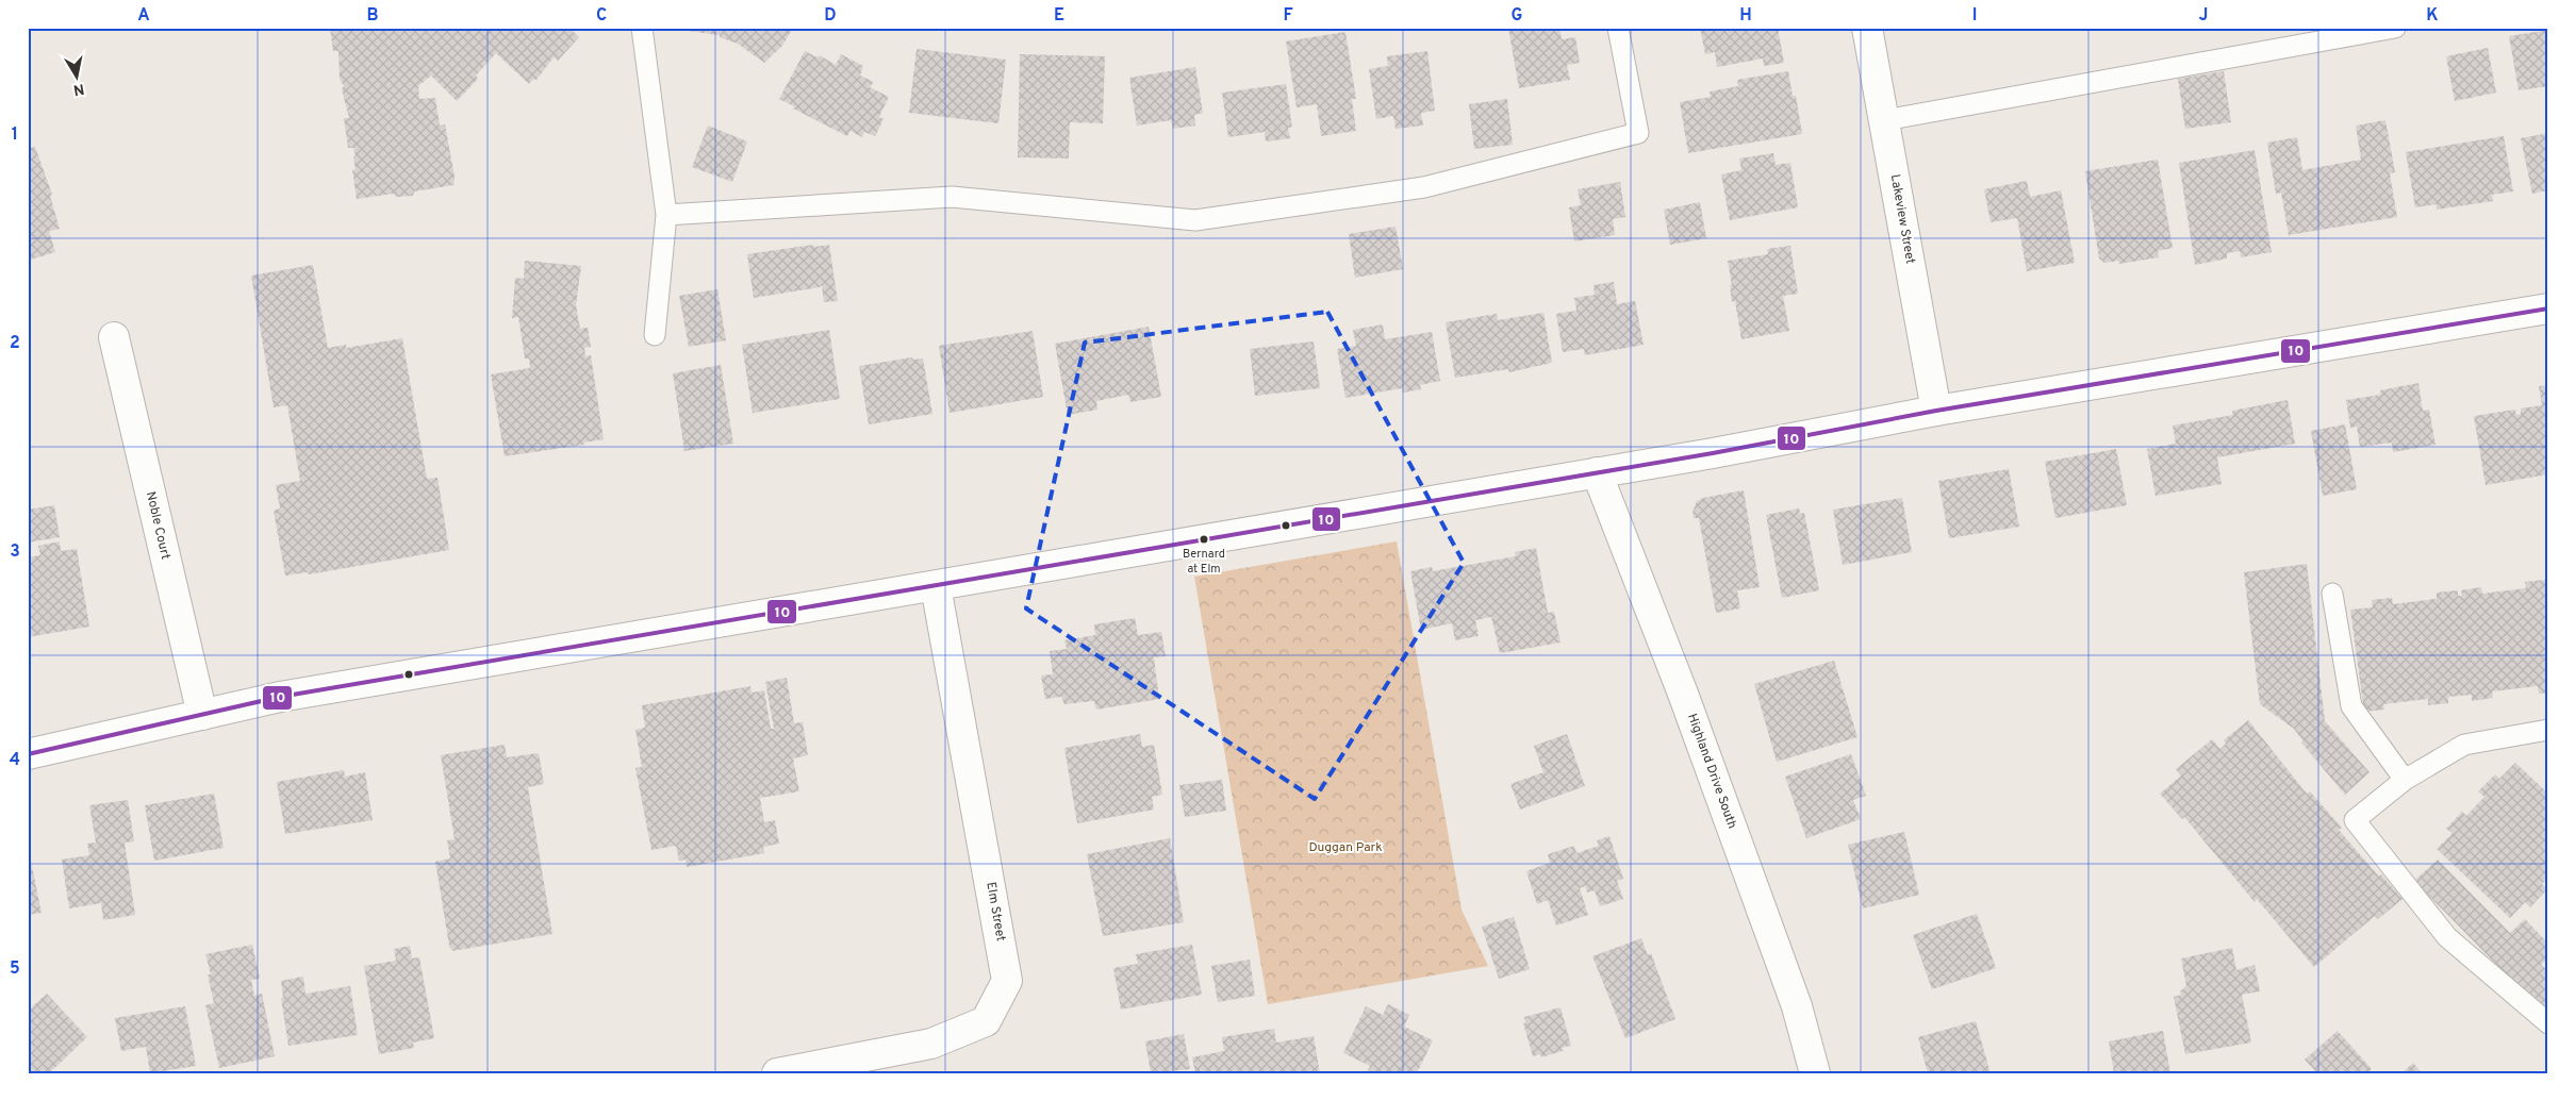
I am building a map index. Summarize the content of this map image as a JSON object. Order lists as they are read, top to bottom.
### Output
{
  "streets": {
    "street": [
      "Lakeview Street",
      "Noble Court",
      "Highland Drive South",
      "Elm Street"
    ]
  },
  "parks": ["Duggan Park"],
  "places": ["Bernard at Elm"],
  "lines": ["transit line 10"],
  "north": "bottom",
  "grid": {
    "columns": [
      "A",
      "B",
      "C",
      "D",
      "E",
      "F",
      "G",
      "H",
      "I",
      "J",
      "K"
    ],
    "rows": [
      "1",
      "2",
      "3",
      "4",
      "5"
    ]
  }
}
